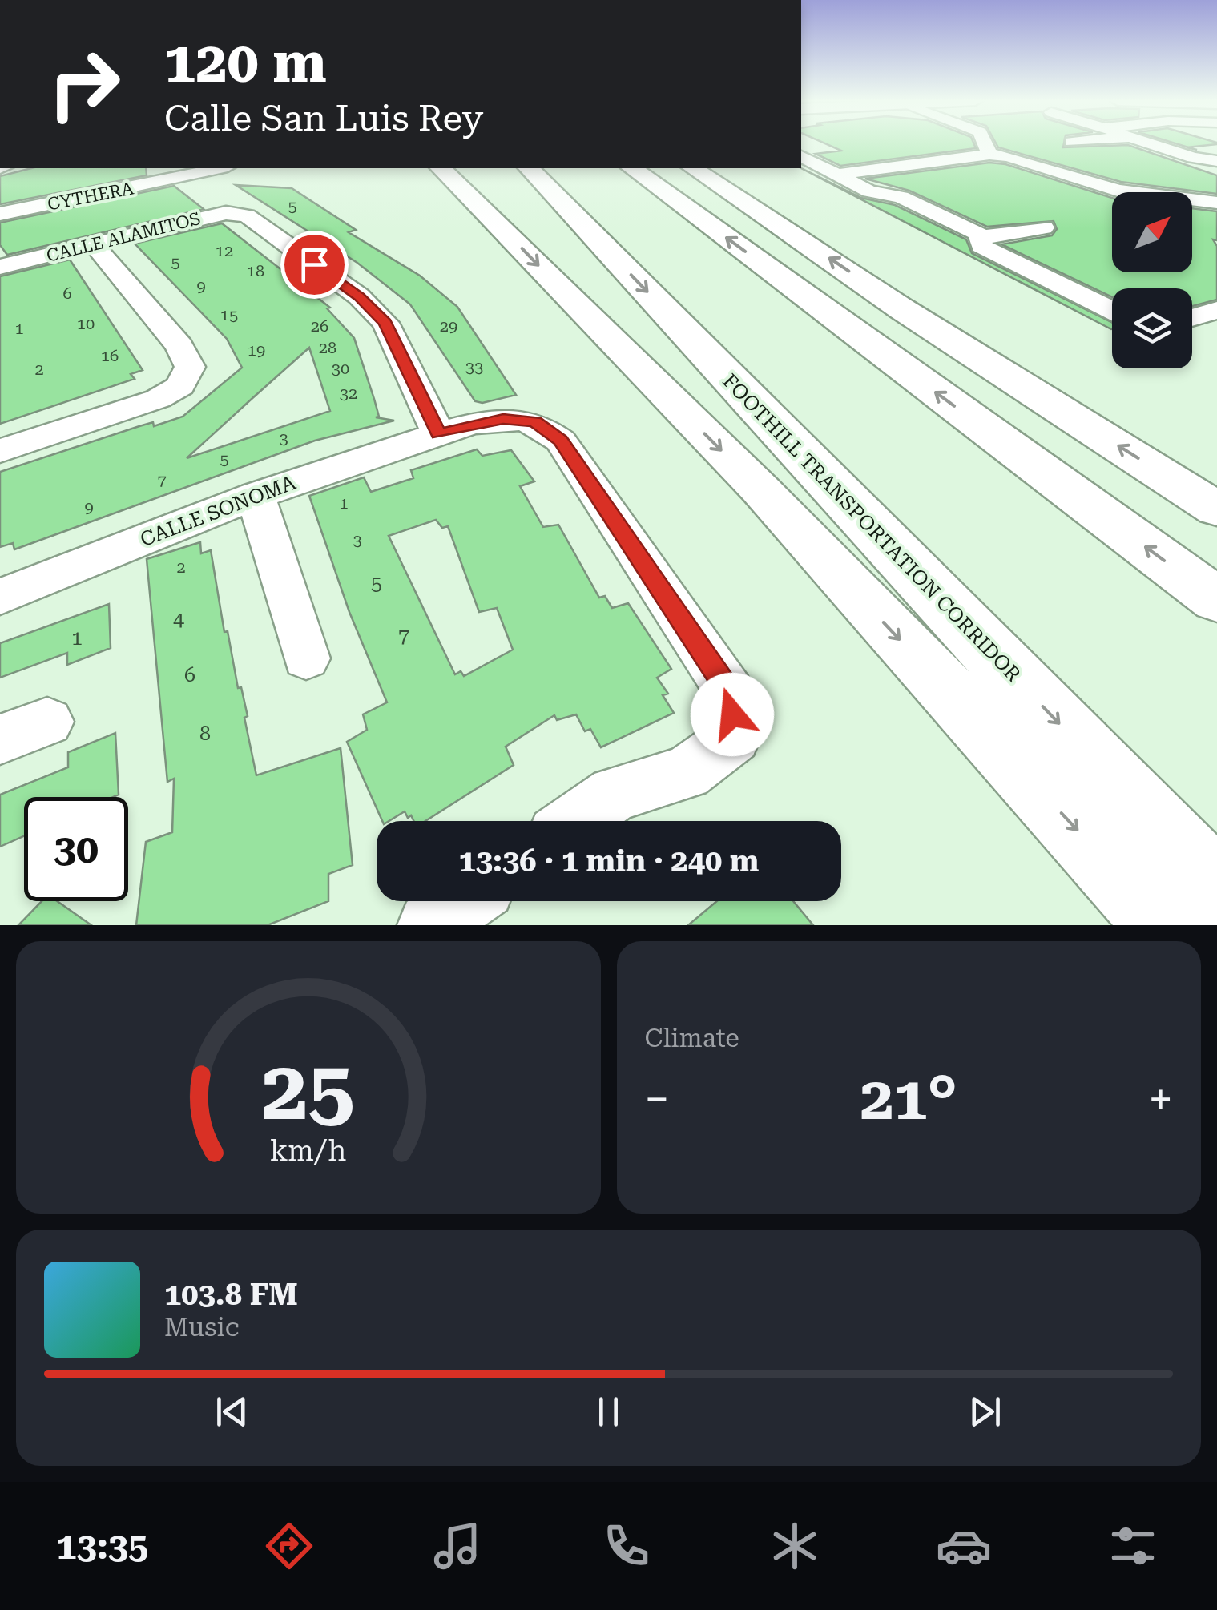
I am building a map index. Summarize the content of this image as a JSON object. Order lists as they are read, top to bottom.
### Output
{
  "streets": {
    "main road": ["FOOTHILL TRANSPORTATION CORRIDOR"],
    "street": ["CYTHERA", "CALLE ALAMITOS", "CALLE SONOMA"]
  },
  "crossings": [
    ["CALLE ALAMITOS", "CALLE SONOMA"]
  ],
  "house_numbers": [
    "5",
    "12",
    "5",
    "18",
    "9",
    "6",
    "15",
    "10",
    "26",
    "29",
    "1",
    "28",
    "19",
    "16",
    "33",
    "30",
    "2",
    "32",
    "3",
    "5",
    "7",
    "1",
    "9",
    "3",
    "2",
    "5",
    "4",
    "7",
    "1",
    "6",
    "8"
  ],
  "north": "top right",
  "page": {
    "turn": ["120 m", "Calle San Luis Rey"],
    "limit": "30",
    "trip": "13:36 · 1 min · 240 m",
    "tile": "Climate",
    "heat": ["−", "21°", "+"],
    "song": ["103.8 FM", "Music"],
    "tabs": "13:35",
    "gauge": ["25", "km/h"]
  }
}
